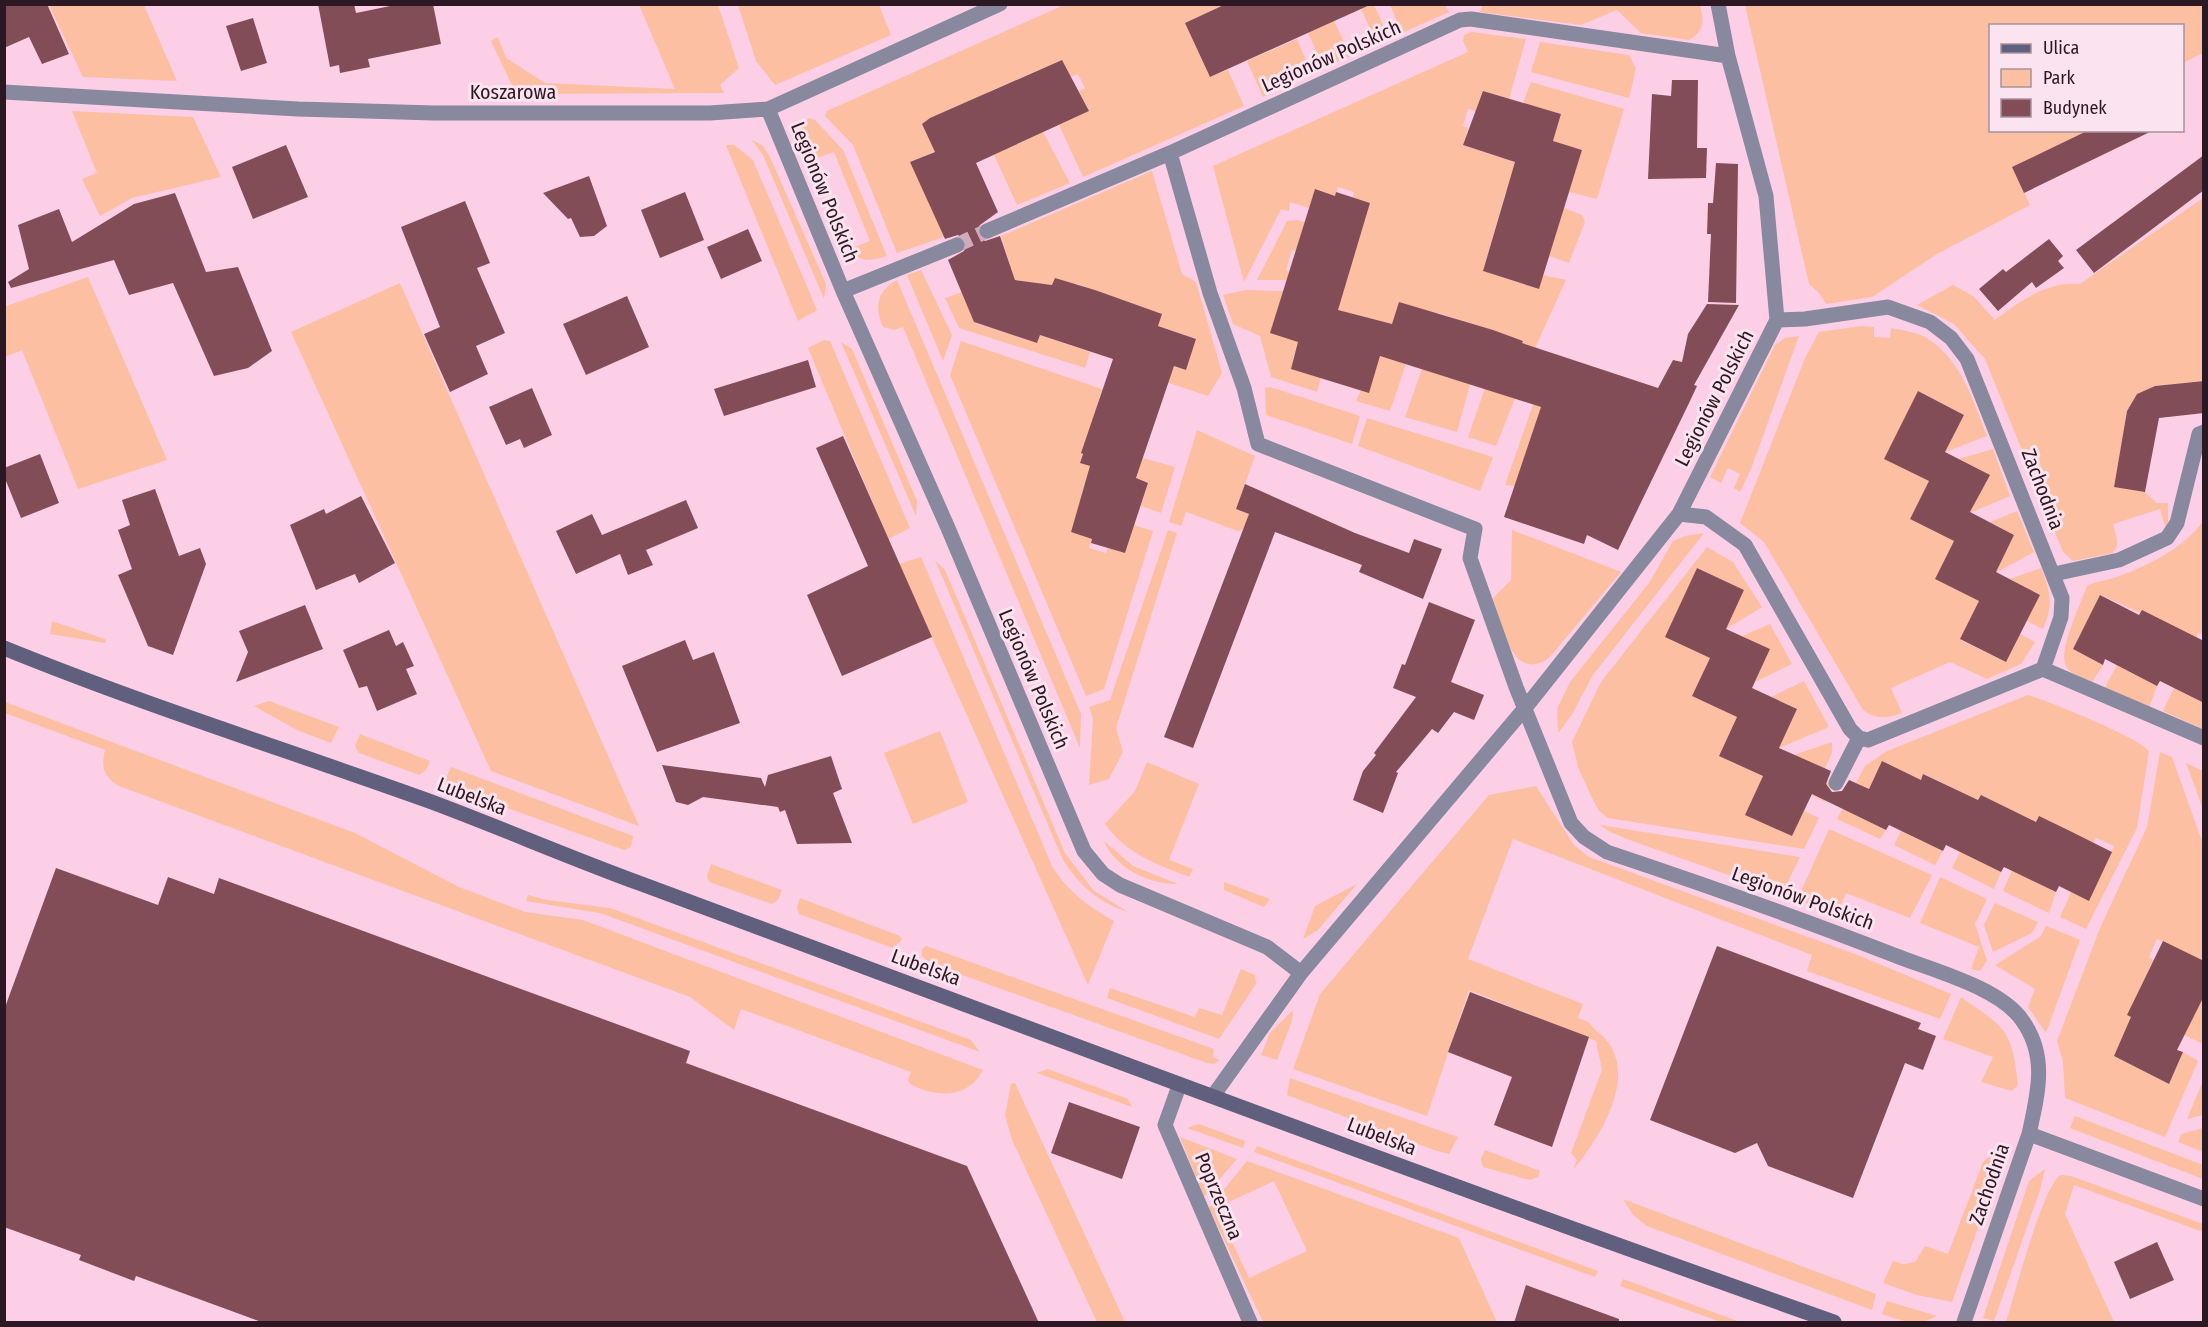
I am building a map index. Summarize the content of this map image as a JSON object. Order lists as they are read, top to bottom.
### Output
{
  "streets": {
    "main road": ["Lubelska"],
    "street": [
      "Legionów Polskich",
      "Koszarowa",
      "Zachodnia",
      "Poprzeczna"
    ]
  },
  "crossings": [
    ["Legionów Polskich", "Koszarowa"],
    ["Legionów Polskich", "Zachodnia"],
    ["Legionów Polskich", "Lubelska"],
    ["Lubelska", "Poprzeczna"]
  ],
  "legend": ["Ulica", "Park", "Budynek"]
}
